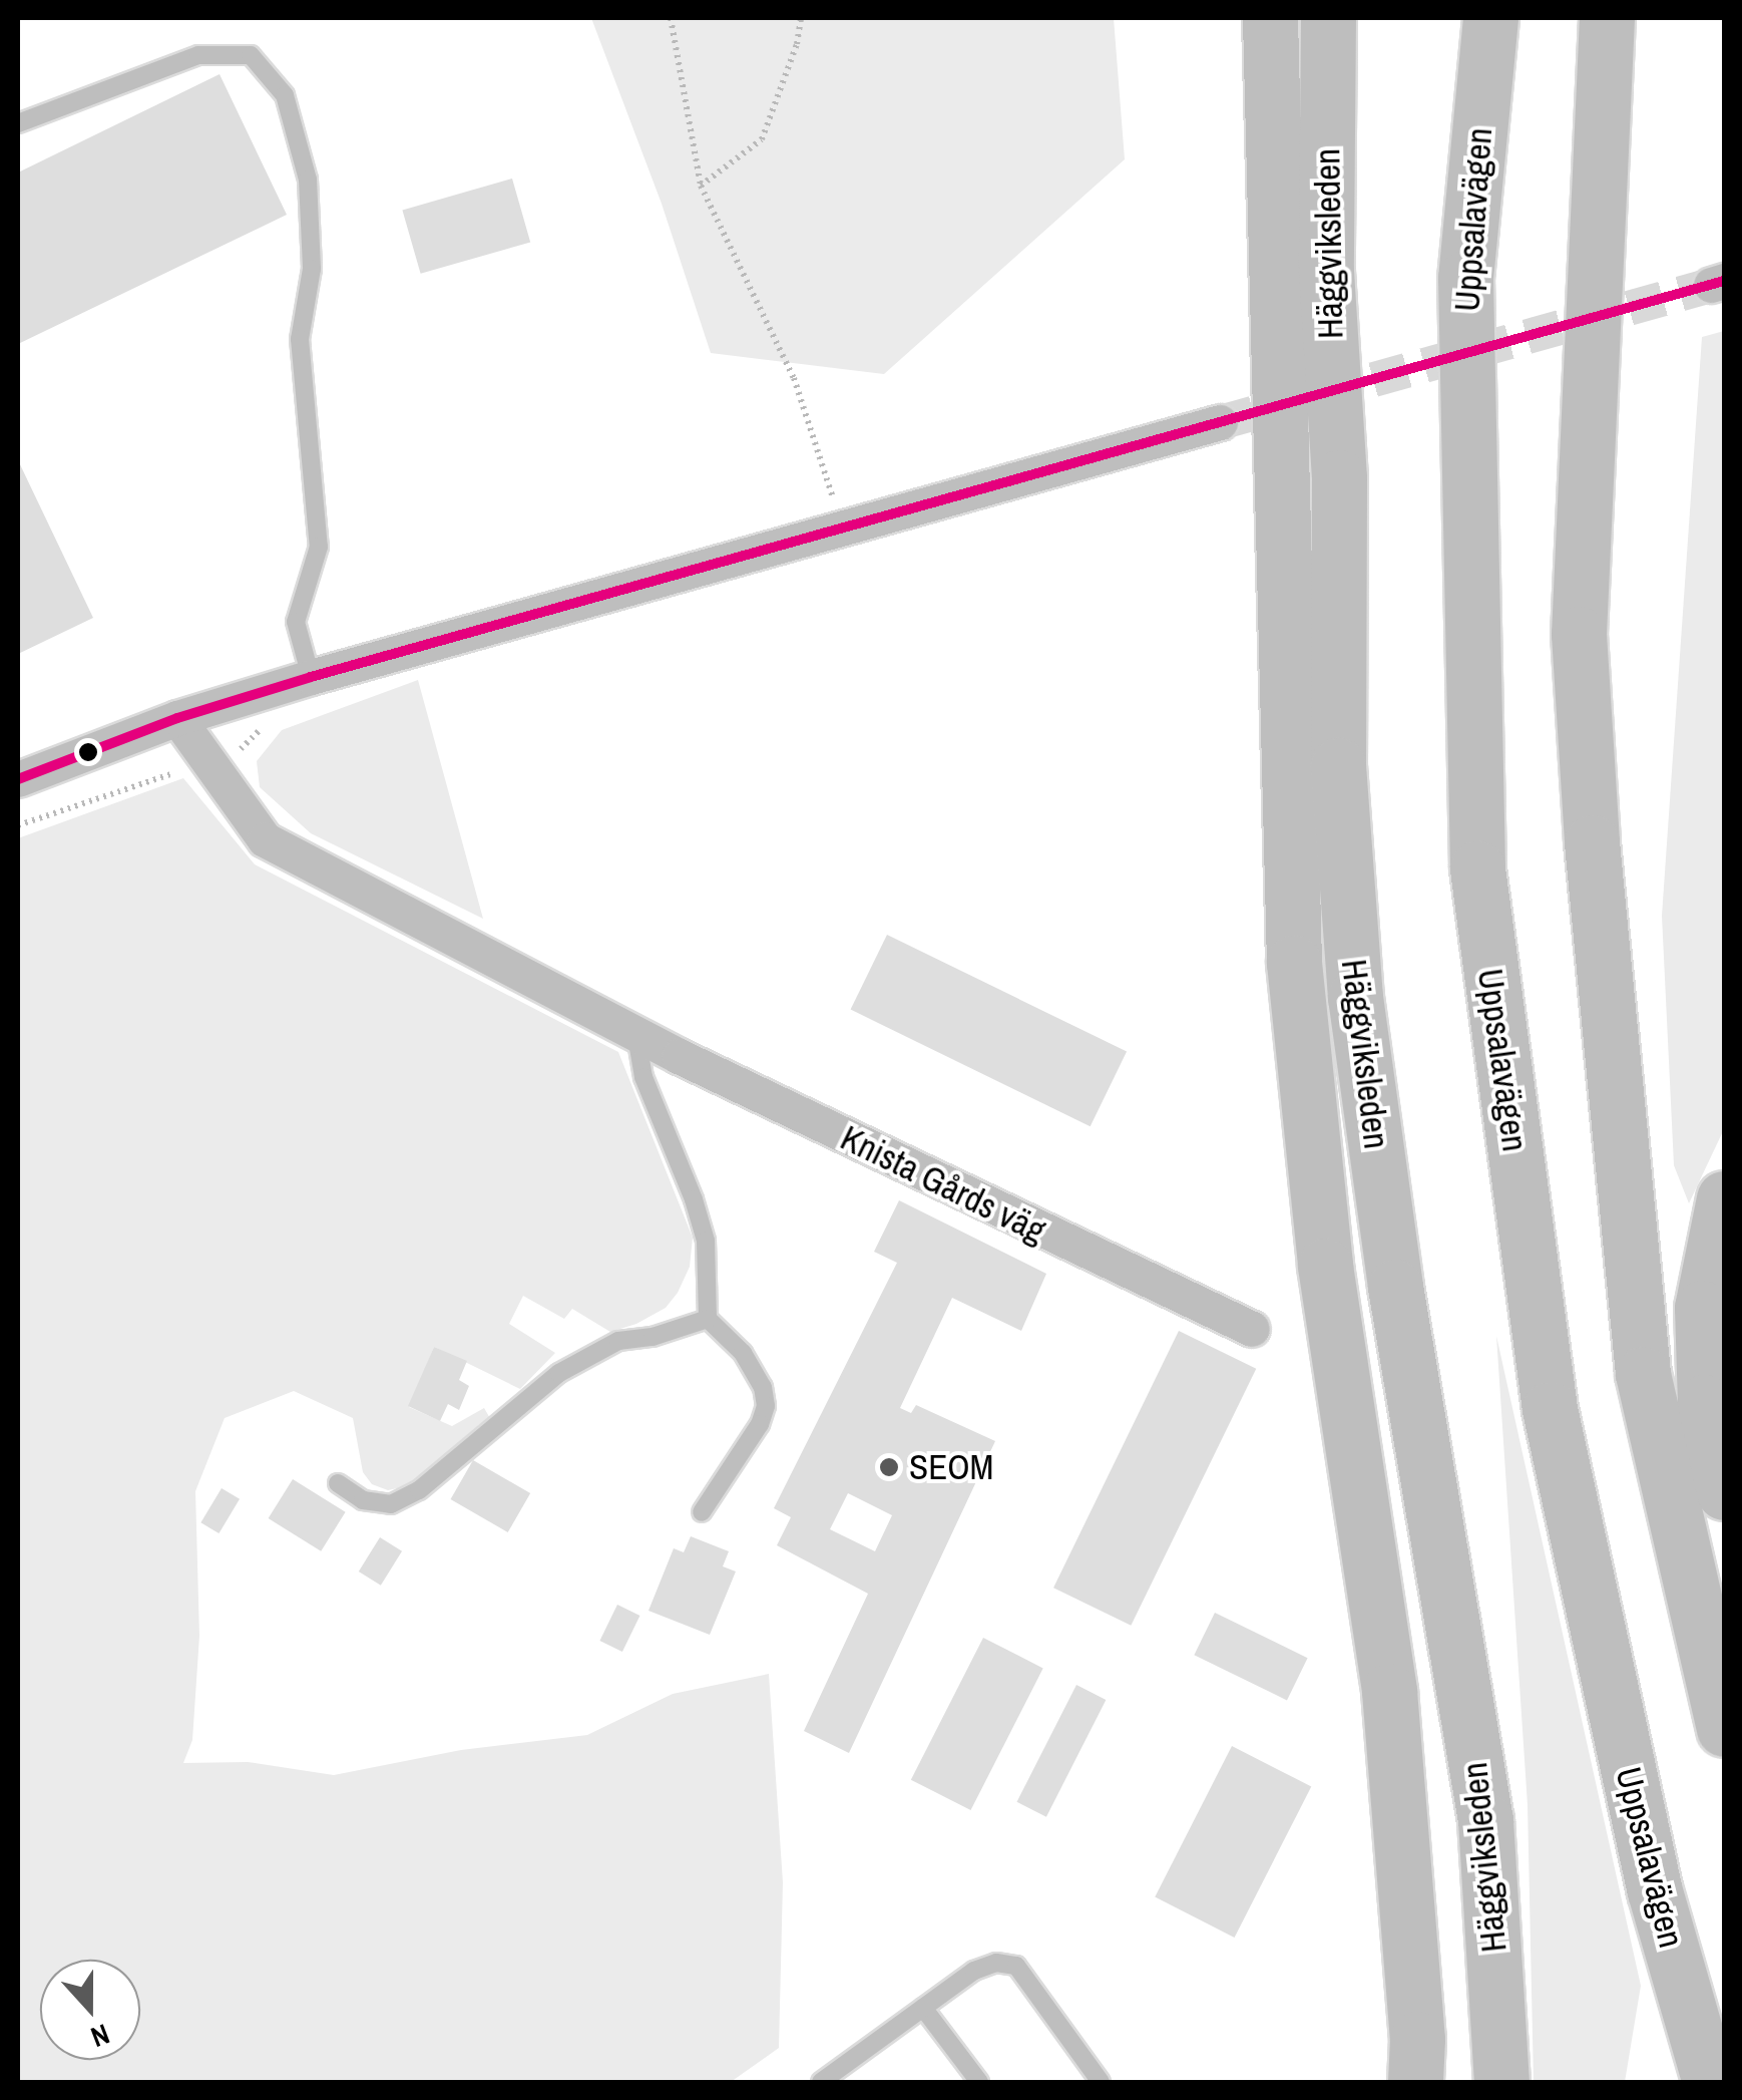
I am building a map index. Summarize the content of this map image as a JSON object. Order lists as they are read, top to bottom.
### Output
{
  "streets": {
    "highway": ["Uppsalavägen", "Häggviksleden"],
    "street": ["Knista Gårds väg"]
  },
  "places": ["SEOM"],
  "north": "bottom"
}
